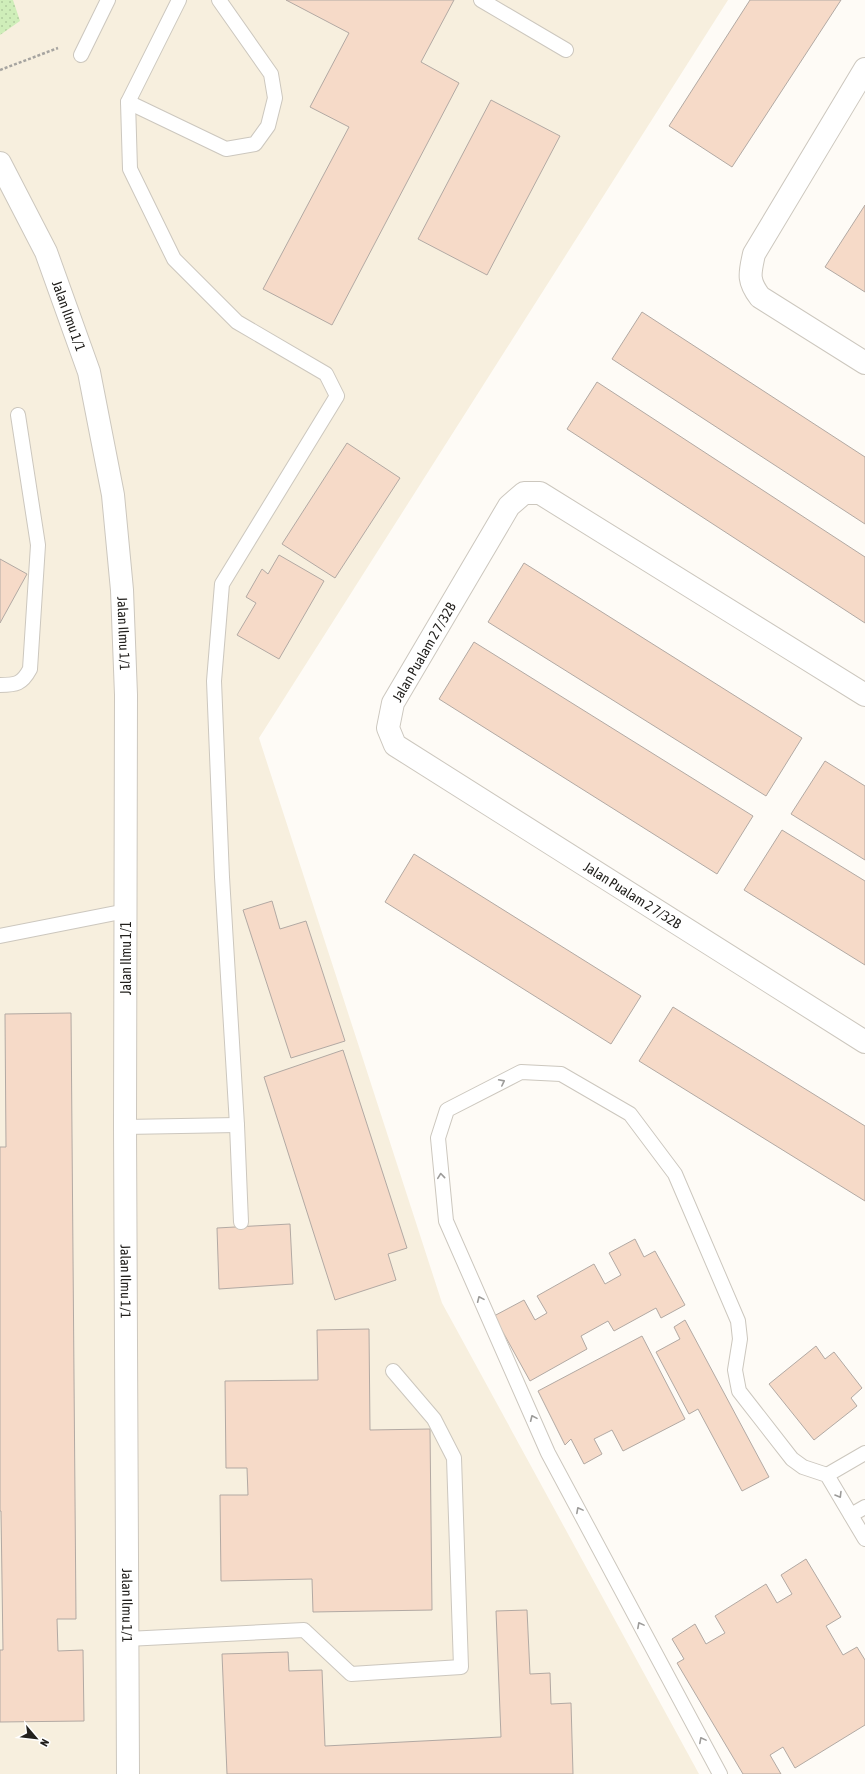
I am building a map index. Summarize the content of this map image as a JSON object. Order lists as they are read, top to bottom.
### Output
{
  "streets": {
    "street": ["Jalan Ilmu 1/1", "Jalan Pualam 2 7/32B"]
  },
  "north": "bottom right"
}
